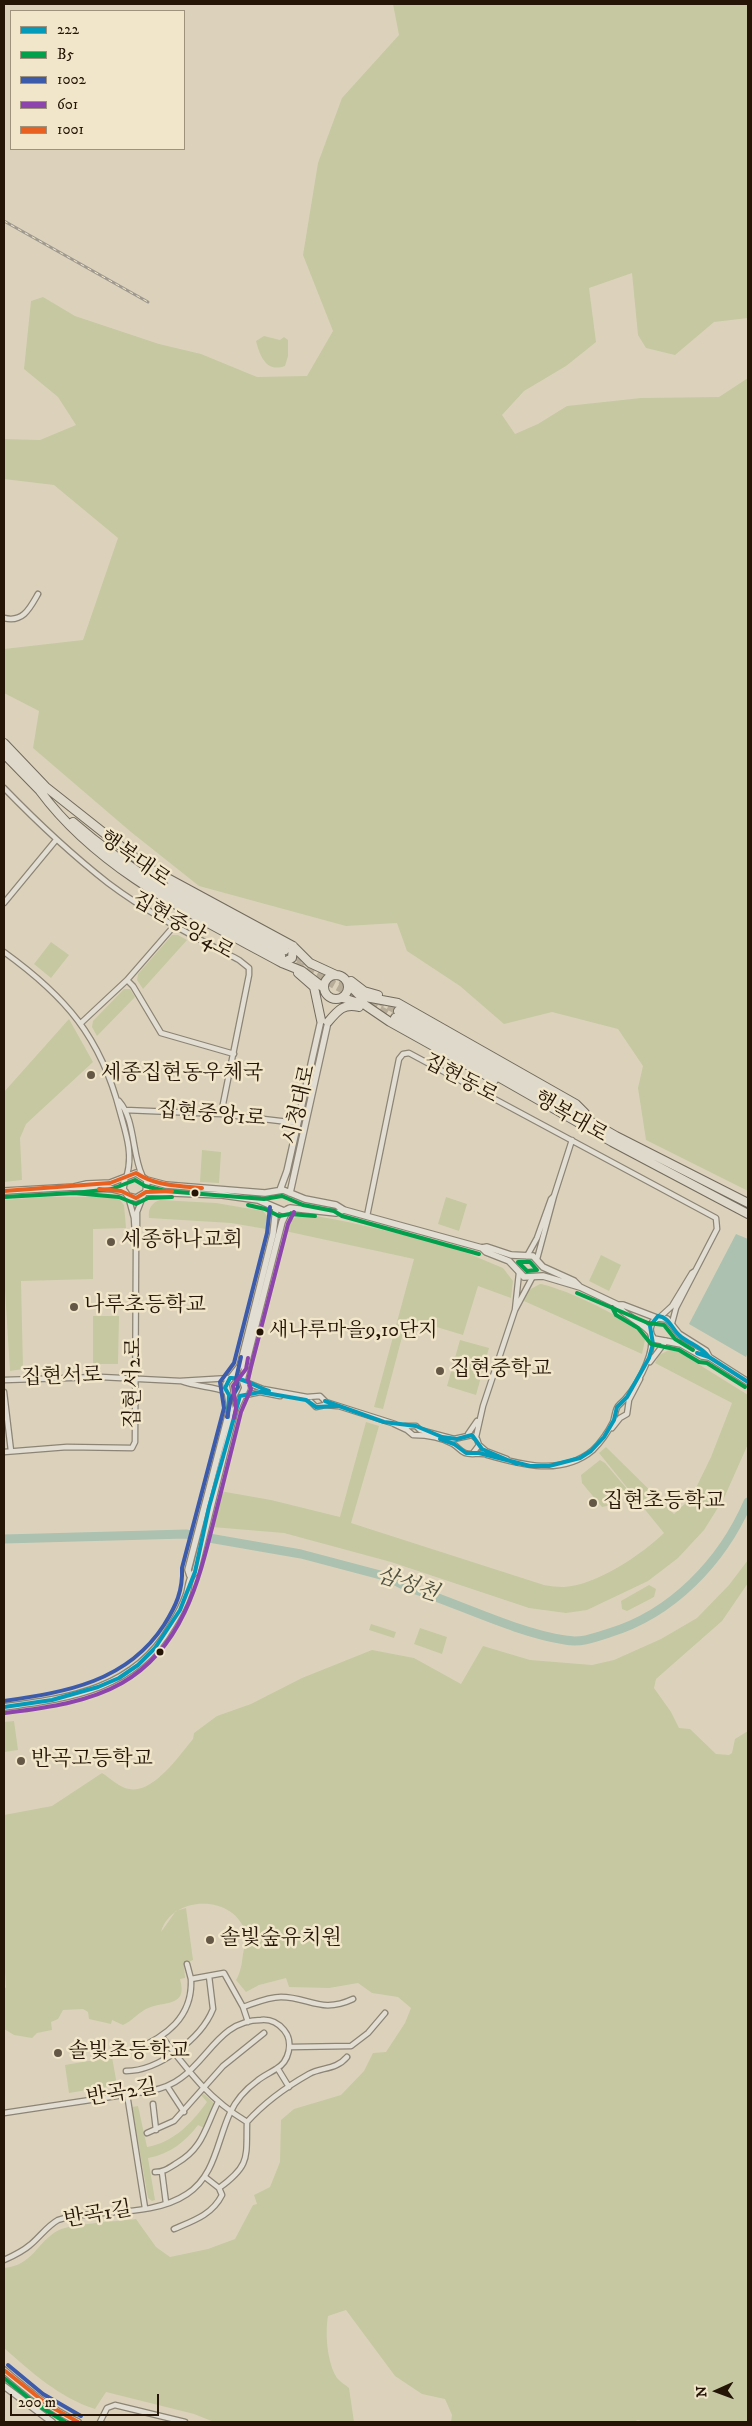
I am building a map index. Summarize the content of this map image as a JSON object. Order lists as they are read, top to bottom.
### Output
{
  "streets": {
    "highway": ["행복대로"],
    "street": [
      "집현중앙4로",
      "집현동로",
      "시청대로",
      "집현중앙1로",
      "집현서로",
      "집현서2로",
      "반곡2길",
      "반곡1길"
    ]
  },
  "crossings": [
    ["집현중앙4로", "집현중앙1로"],
    ["시청대로", "집현중앙1로"],
    ["집현서로", "집현서2로"]
  ],
  "water": ["삼성천"],
  "places": [
    "세종집현동우체국",
    "세종하나교회",
    "나루초등학교",
    "새나루마을9,10단지",
    "집현중학교",
    "집현초등학교",
    "반곡고등학교",
    "솔빛숲유치원",
    "솔빛초등학교"
  ],
  "lines": [
    "transit line 1001",
    "transit line B5",
    "transit line 1002",
    "transit line 601",
    "transit line 222"
  ],
  "legend": [
    "222",
    "B5",
    "1002",
    "601",
    "1001"
  ],
  "scale_bar": "200 m",
  "north": "left"
}
